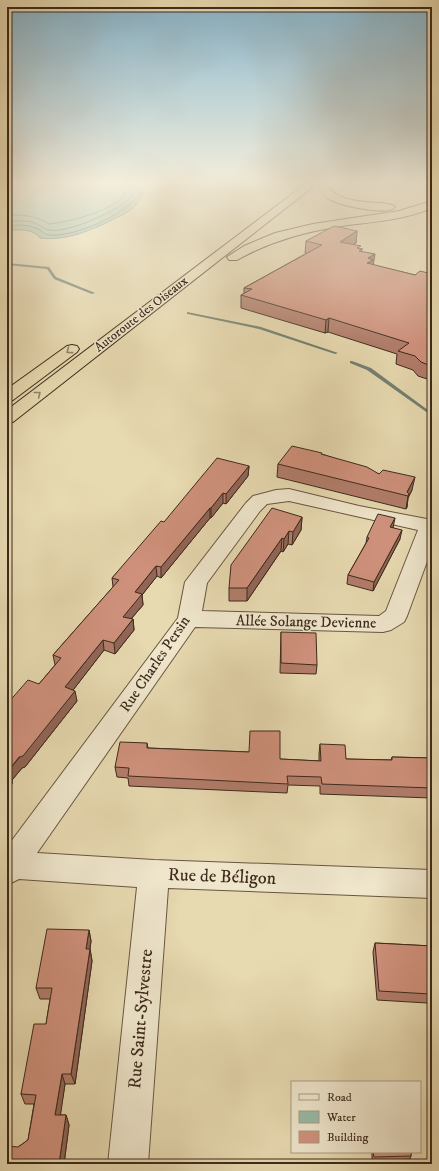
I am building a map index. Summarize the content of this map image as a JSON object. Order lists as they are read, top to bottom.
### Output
{
  "streets": {
    "highway": ["Autoroute des Oiseaux"],
    "street": [
      "Allée Solange Devienne",
      "Rue Charles Persin",
      "Rue de Béligon",
      "Rue Saint-Sylvestre"
    ]
  },
  "crossings": [
    ["Allée Solange Devienne", "Rue Charles Persin"],
    ["Rue Charles Persin", "Rue de Béligon"],
    ["Rue de Béligon", "Rue Saint-Sylvestre"]
  ],
  "legend": ["Road", "Water", "Building"]
}
